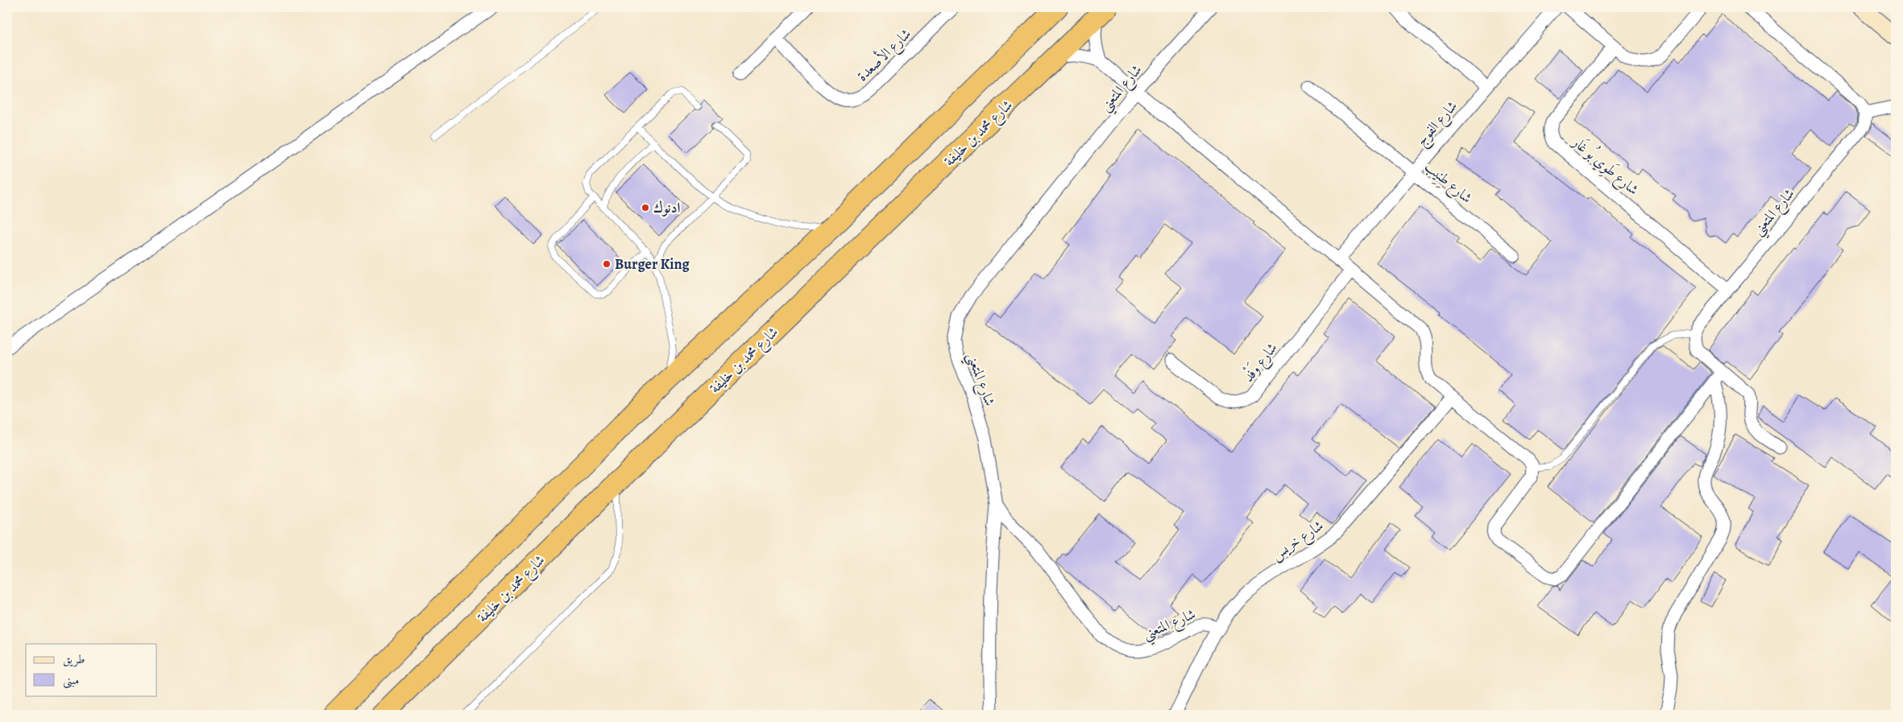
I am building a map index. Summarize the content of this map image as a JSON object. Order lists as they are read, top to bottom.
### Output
{
  "streets": {
    "highway": ["شارع محمد بن خليفة"],
    "street": [
      "شارع الأصعدة",
      "شارع المتعني",
      "شارع الفوج",
      "شارع طَوِي بُو غَار",
      "شارع طِنِيب",
      "شارع وَفْد",
      "شارع خريس"
    ]
  },
  "crossings": [
    ["شارع المتعني", "شارع طَوِي بُو غَار"],
    ["شارع المتعني", "شارع خريس"],
    ["شارع الفوج", "شارع طِنِيب"]
  ],
  "places": ["ادنوك", "Burger King"],
  "legend": ["طريق", "مبنى"]
}
